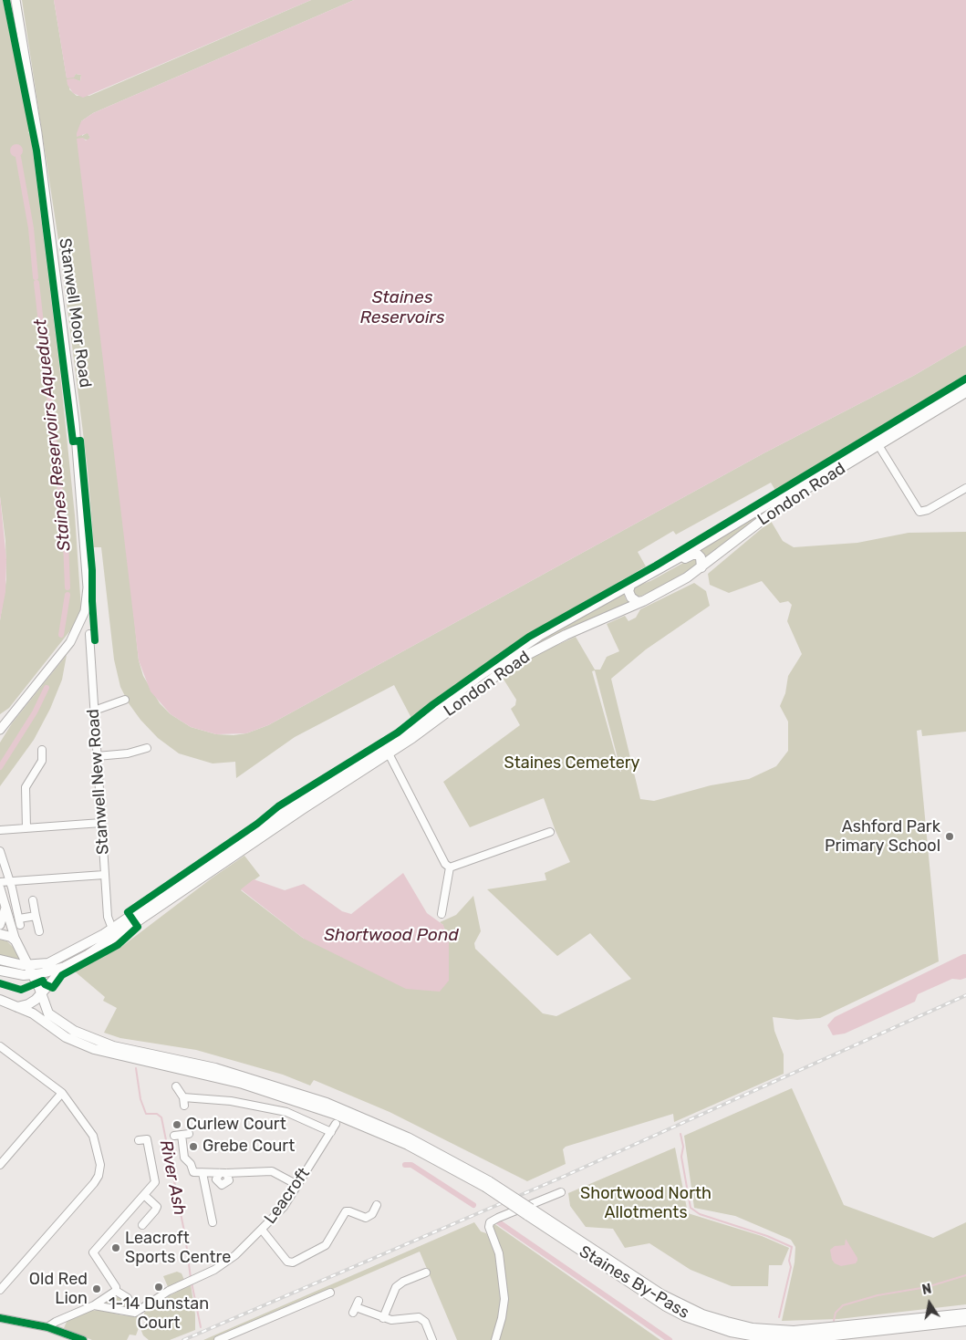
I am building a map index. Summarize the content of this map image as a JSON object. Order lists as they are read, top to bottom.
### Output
{
  "streets": {
    "highway": ["London Road", "Staines By-Pass"],
    "main road": ["Stanwell Moor Road"],
    "street": ["Stanwell New Road", "Leacroft"]
  },
  "water": [
    "Staines Reservoirs",
    "Staines Reservoirs Aqueduct",
    "Shortwood Pond",
    "River Ash"
  ],
  "parks": ["Staines Cemetery", "Shortwood North Allotments"],
  "places": [
    "Ashford Park Primary School",
    "Curlew Court",
    "Grebe Court",
    "Leacroft Sports Centre",
    "1-14 Dunstan Court",
    "Old Red Lion"
  ],
  "north": "top"
}
